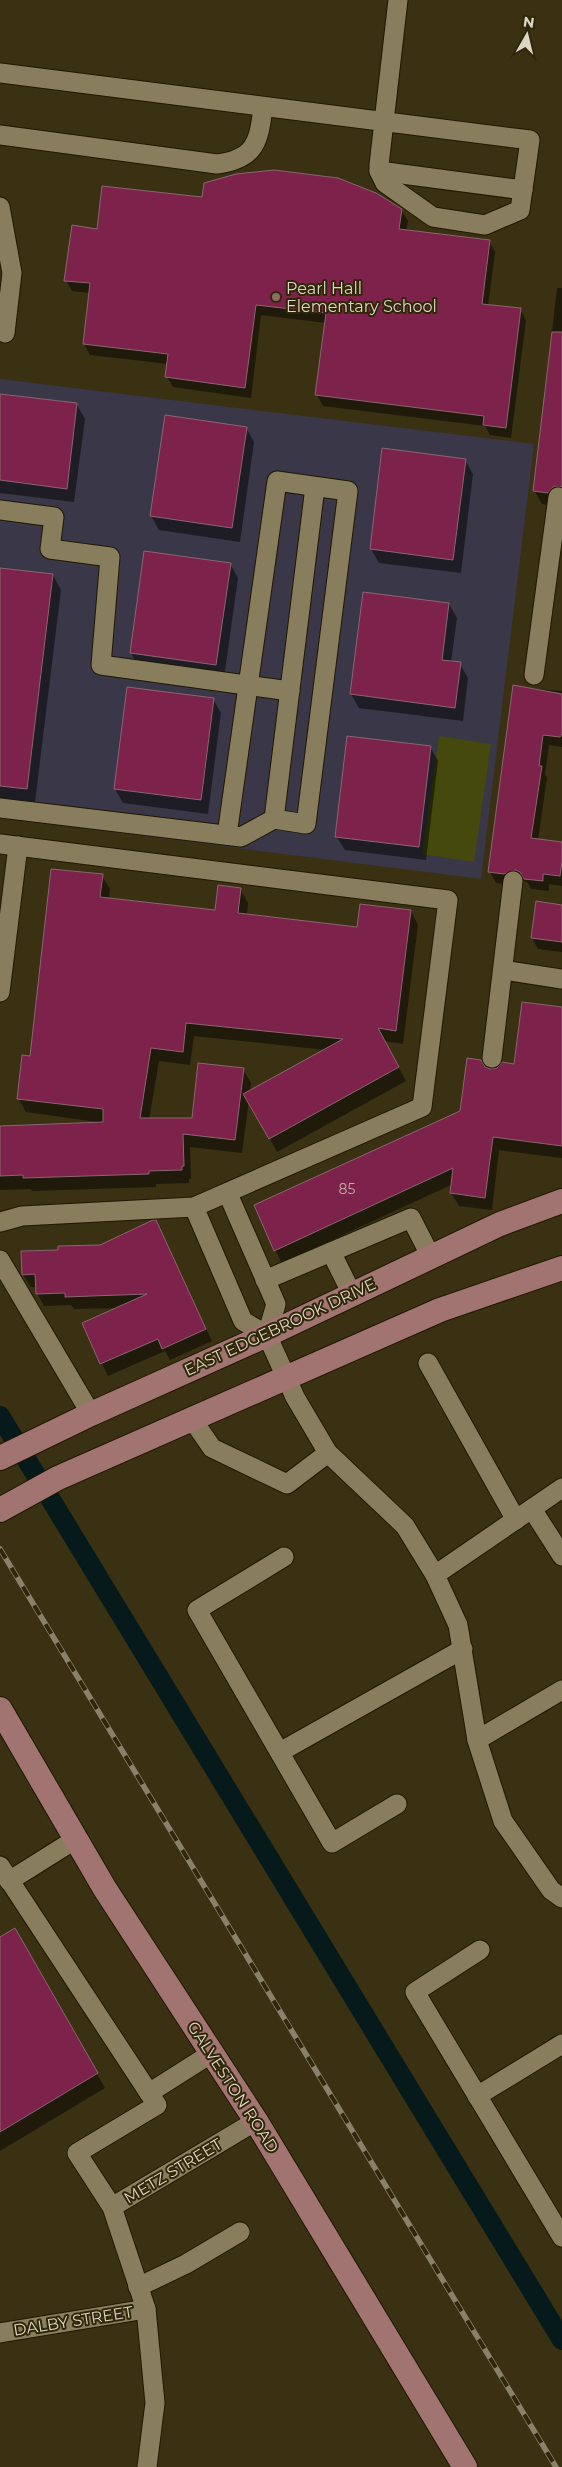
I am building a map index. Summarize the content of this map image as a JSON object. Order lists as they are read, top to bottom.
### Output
{
  "streets": {
    "main road": ["EAST EDGEBROOK DRIVE", "GALVESTON ROAD"],
    "street": ["METZ STREET", "DALBY STREET"]
  },
  "crossings": [
    ["GALVESTON ROAD", "METZ STREET"],
    ["METZ STREET", "DALBY STREET"]
  ],
  "places": ["Pearl Hall Elementary School"],
  "house_numbers": ["85"],
  "north": "top"
}
